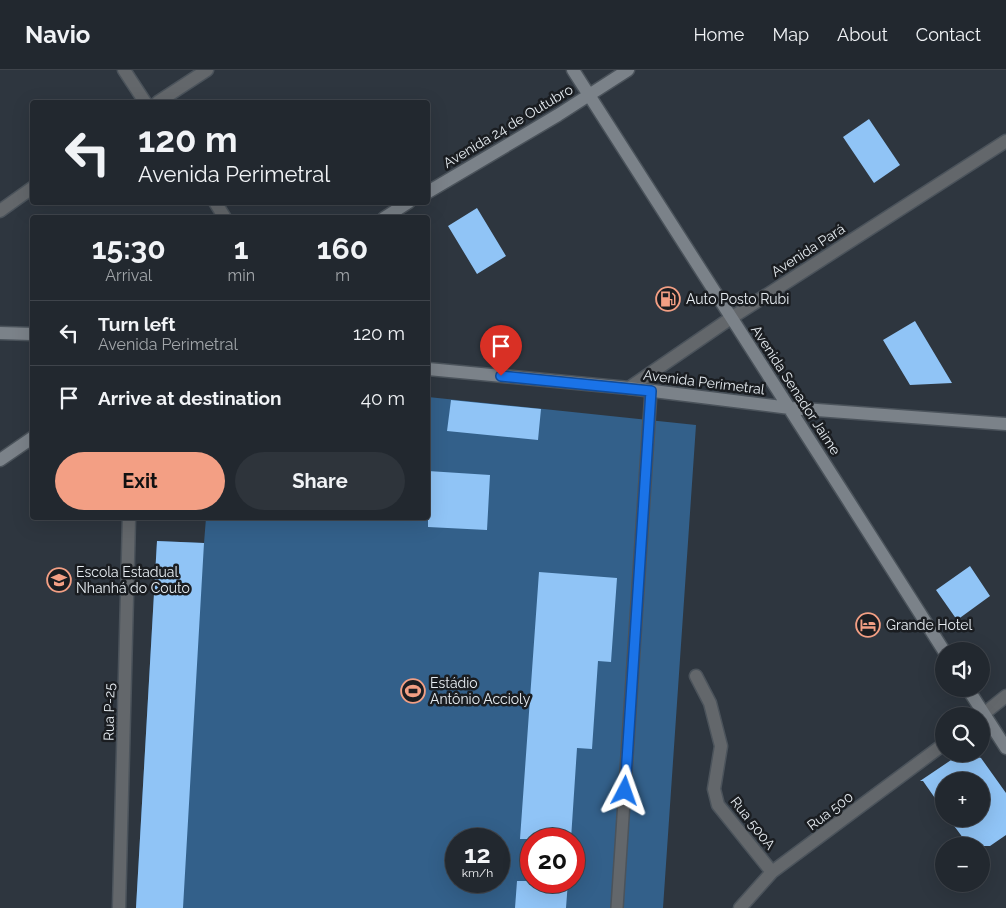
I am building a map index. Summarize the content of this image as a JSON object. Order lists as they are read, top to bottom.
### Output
{
  "streets": {
    "street": [
      "Avenida 24 de Outubro",
      "Avenida Pará",
      "Avenida Perimetral",
      "Avenida Senador Jaime",
      "Rua P-25",
      "Rua 500",
      "Rua 500A"
    ]
  },
  "crossings": [
    ["Avenida 24 de Outubro", "Avenida Senador Jaime"],
    ["Avenida Pará", "Avenida Perimetral"],
    ["Avenida Pará", "Avenida Senador Jaime"],
    ["Avenida Perimetral", "Avenida Senador Jaime"],
    ["Rua 500", "Rua 500A"]
  ],
  "places": {
    "fuel station": ["Auto Posto Rubi"],
    "school or university": ["Escola Estadual Nhanhá do Couto"],
    "hotel": ["Grande Hotel"],
    "sports": ["Estádio Antônio Accioly"]
  },
  "page": {
    "header": "Navio",
    "nav": [
      "Home",
      "Map",
      "About",
      "Contact"
    ],
    "turn": ["120 m", "Avenida Perimetral"],
    "eta": [
      "15:30",
      "Arrival",
      "1",
      "min",
      "160",
      "m"
    ],
    "list": [
      {
        "name": "Turn left",
        "note": "Avenida Perimetral",
        "value": "120 m"
      },
      {
        "name": "Arrive at destination",
        "value": "40 m"
      }
    ],
    "buttons": ["Exit", "Share"],
    "map_buttons": ["+", "−"],
    "speed": "12 km/h",
    "limit": "20"
  }
}
